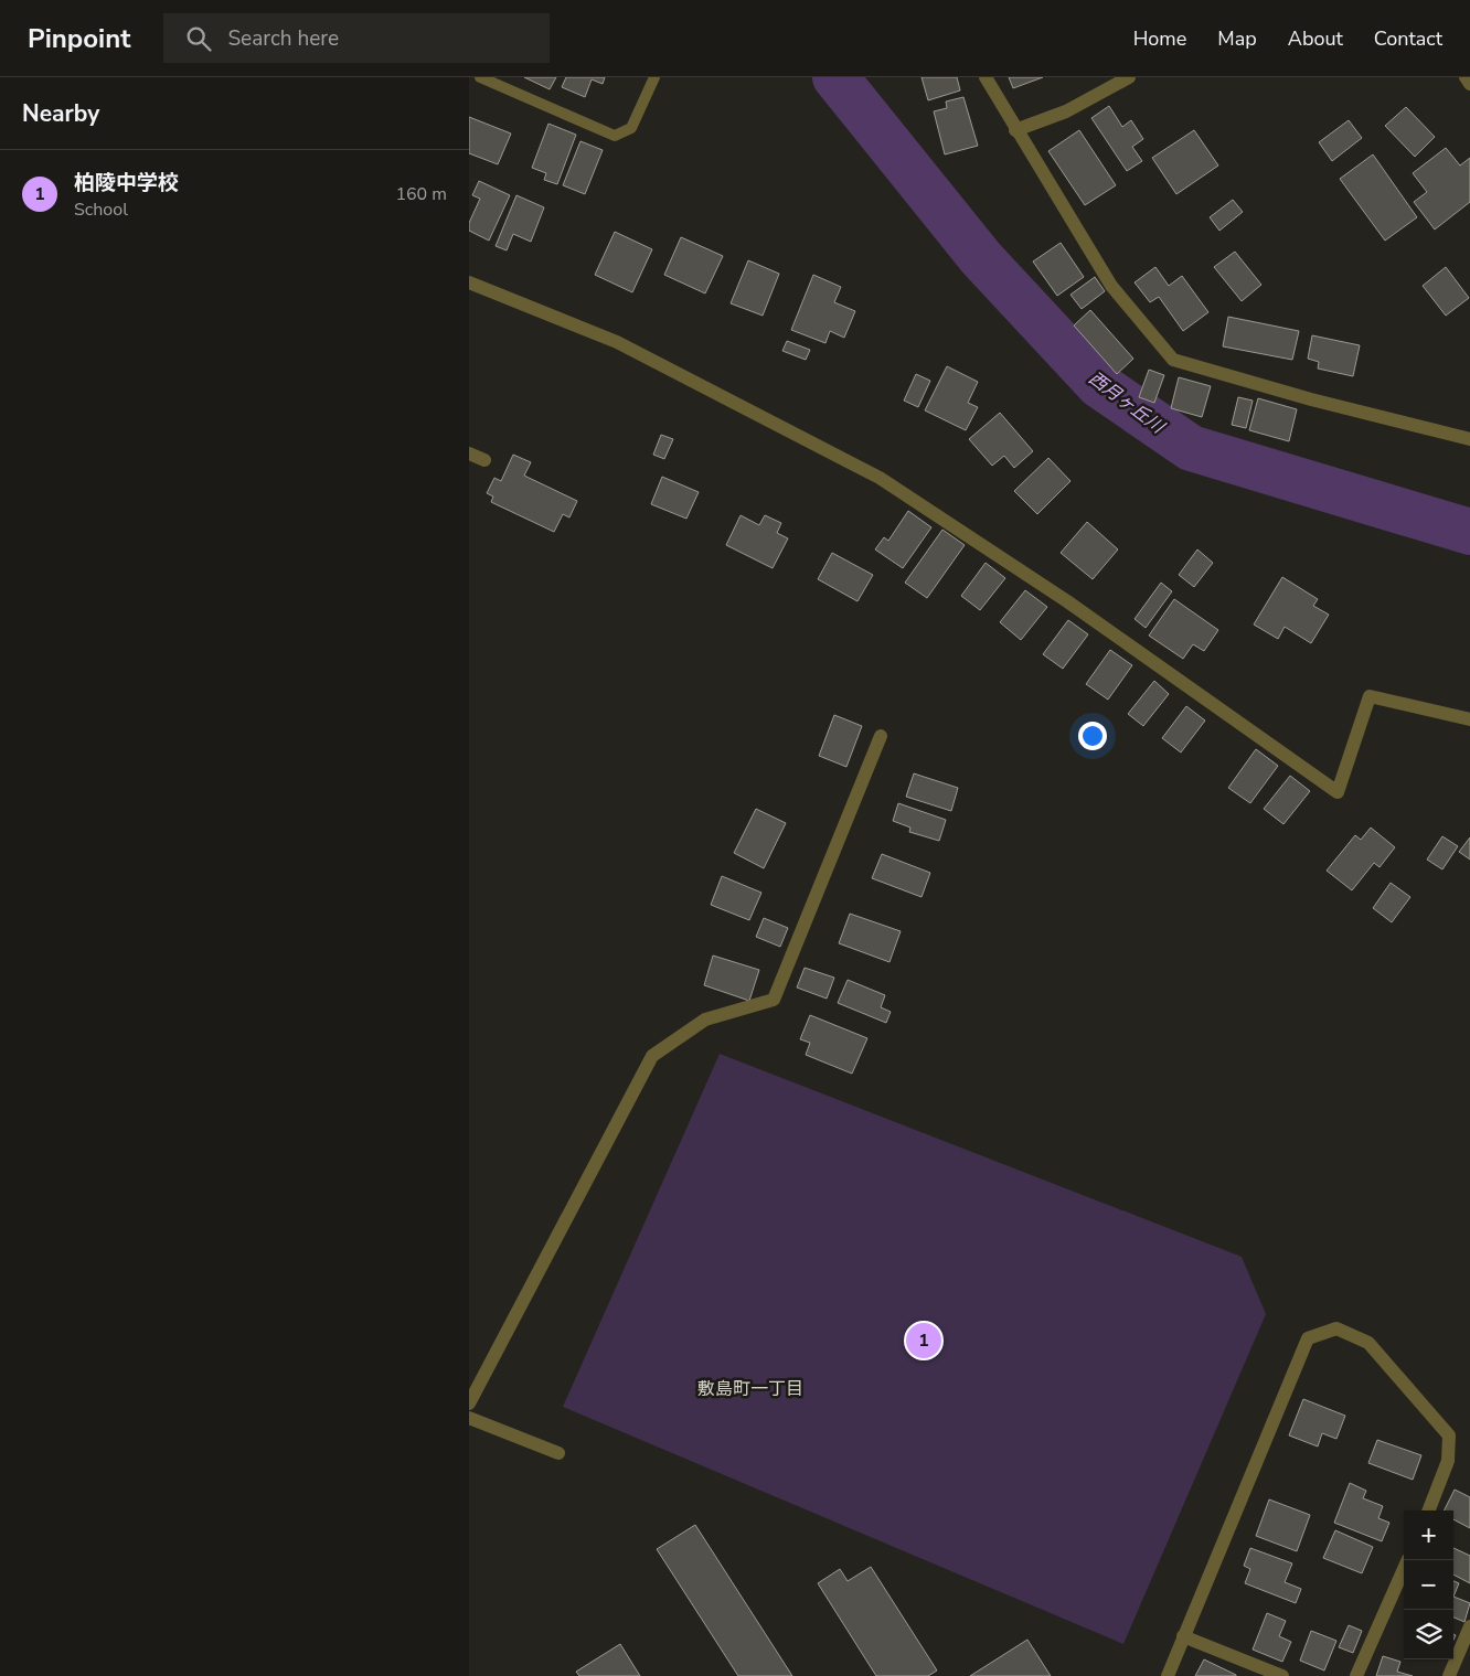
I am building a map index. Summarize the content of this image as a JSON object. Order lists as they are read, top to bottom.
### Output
{
  "districts": ["敷島町一丁目"],
  "water": ["西月ヶ丘川"],
  "page": {
    "header": "Pinpoint",
    "search": "Search here",
    "nav": [
      "Home",
      "Map",
      "About",
      "Contact"
    ],
    "heading": "Nearby",
    "list": [
      {
        "mark": "1",
        "name": "柏陵中学校",
        "note": "School",
        "value": "160 m"
      }
    ],
    "pins": "1",
    "map_buttons": ["+", "−"]
  }
}
